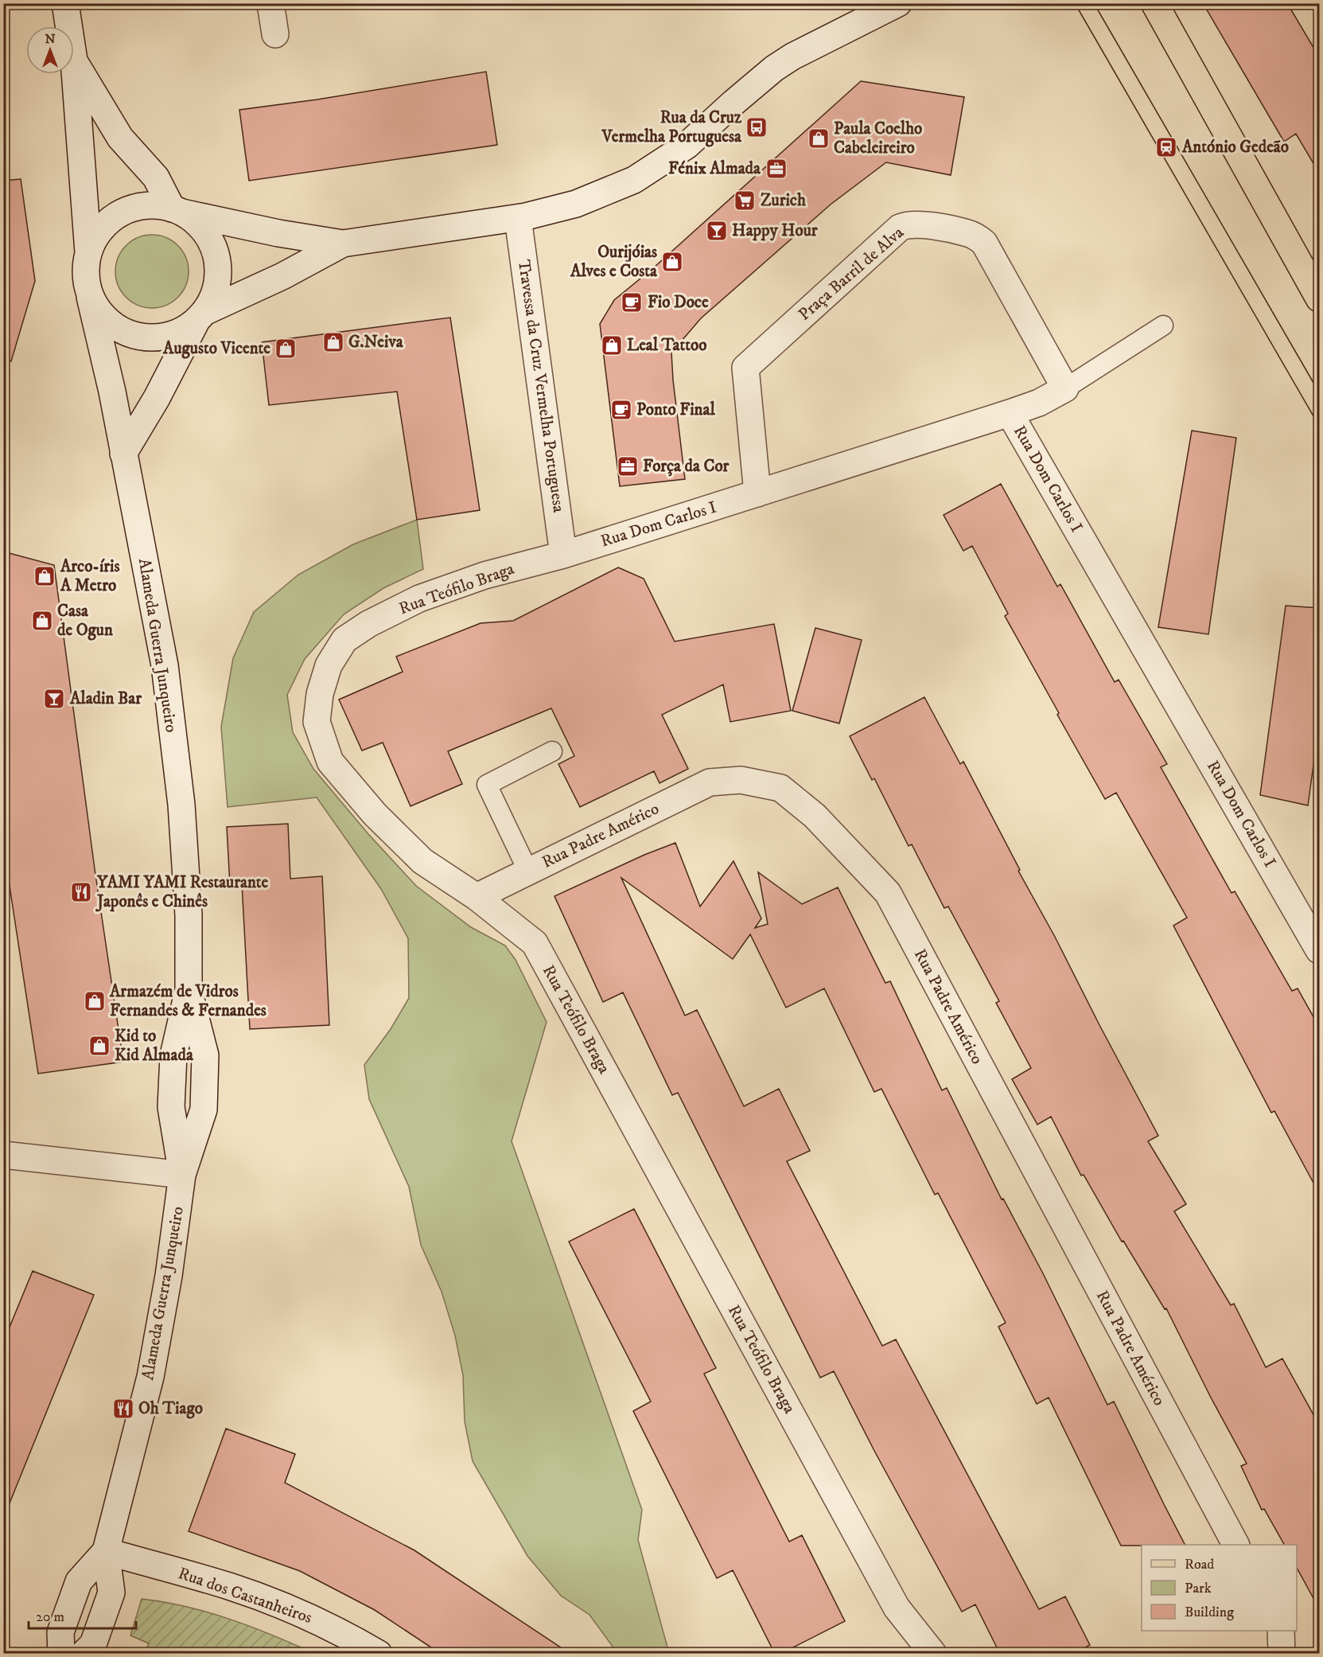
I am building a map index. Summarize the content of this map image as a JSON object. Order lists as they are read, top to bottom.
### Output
{
  "streets": {
    "street": [
      "Praça Barril de Alva",
      "Travessa da Cruz Vermelha Portuguesa",
      "Rua Dom Carlos I",
      "Rua Teófilo Braga",
      "Alameda Guerra Junqueiro",
      "Rua Padre Américo",
      "Rua dos Castanheiros"
    ]
  },
  "crossings": [
    ["Praça Barril de Alva", "Rua Dom Carlos I"],
    ["Travessa da Cruz Vermelha Portuguesa", "Rua Dom Carlos I"],
    ["Travessa da Cruz Vermelha Portuguesa", "Rua Teófilo Braga"],
    ["Rua Dom Carlos I", "Rua Teófilo Braga"],
    ["Rua Teófilo Braga", "Rua Padre Américo"],
    ["Alameda Guerra Junqueiro", "Rua dos Castanheiros"]
  ],
  "places": {
    "bus stop": ["Rua da Cruz Vermelha Portuguesa"],
    "shop": [
      "Paula Coelho Cabeleireiro",
      "Ourijóias Alves e Costa",
      "G.Neiva",
      "Leal Tattoo",
      "Augusto Vicente",
      "Arco-íris A Metro",
      "Casa de Ogun",
      "Armazém de Vidros Fernandes & Fernandes",
      "Kid to Kid Almada"
    ],
    "station": ["António Gedeão"],
    "office": ["Fénix Almada", "Força da Cor"],
    "supermarket": ["Zurich"],
    "bar": ["Happy Hour", "Aladin Bar"],
    "cafe": ["Fio Doce", "Ponto Final"],
    "restaurant": ["YAMI YAMI Restaurante Japonês e Chinês", "Oh Tiago"]
  },
  "legend": ["Road", "Park", "Building"],
  "scale_bar": "20 m",
  "north": "top"
}
